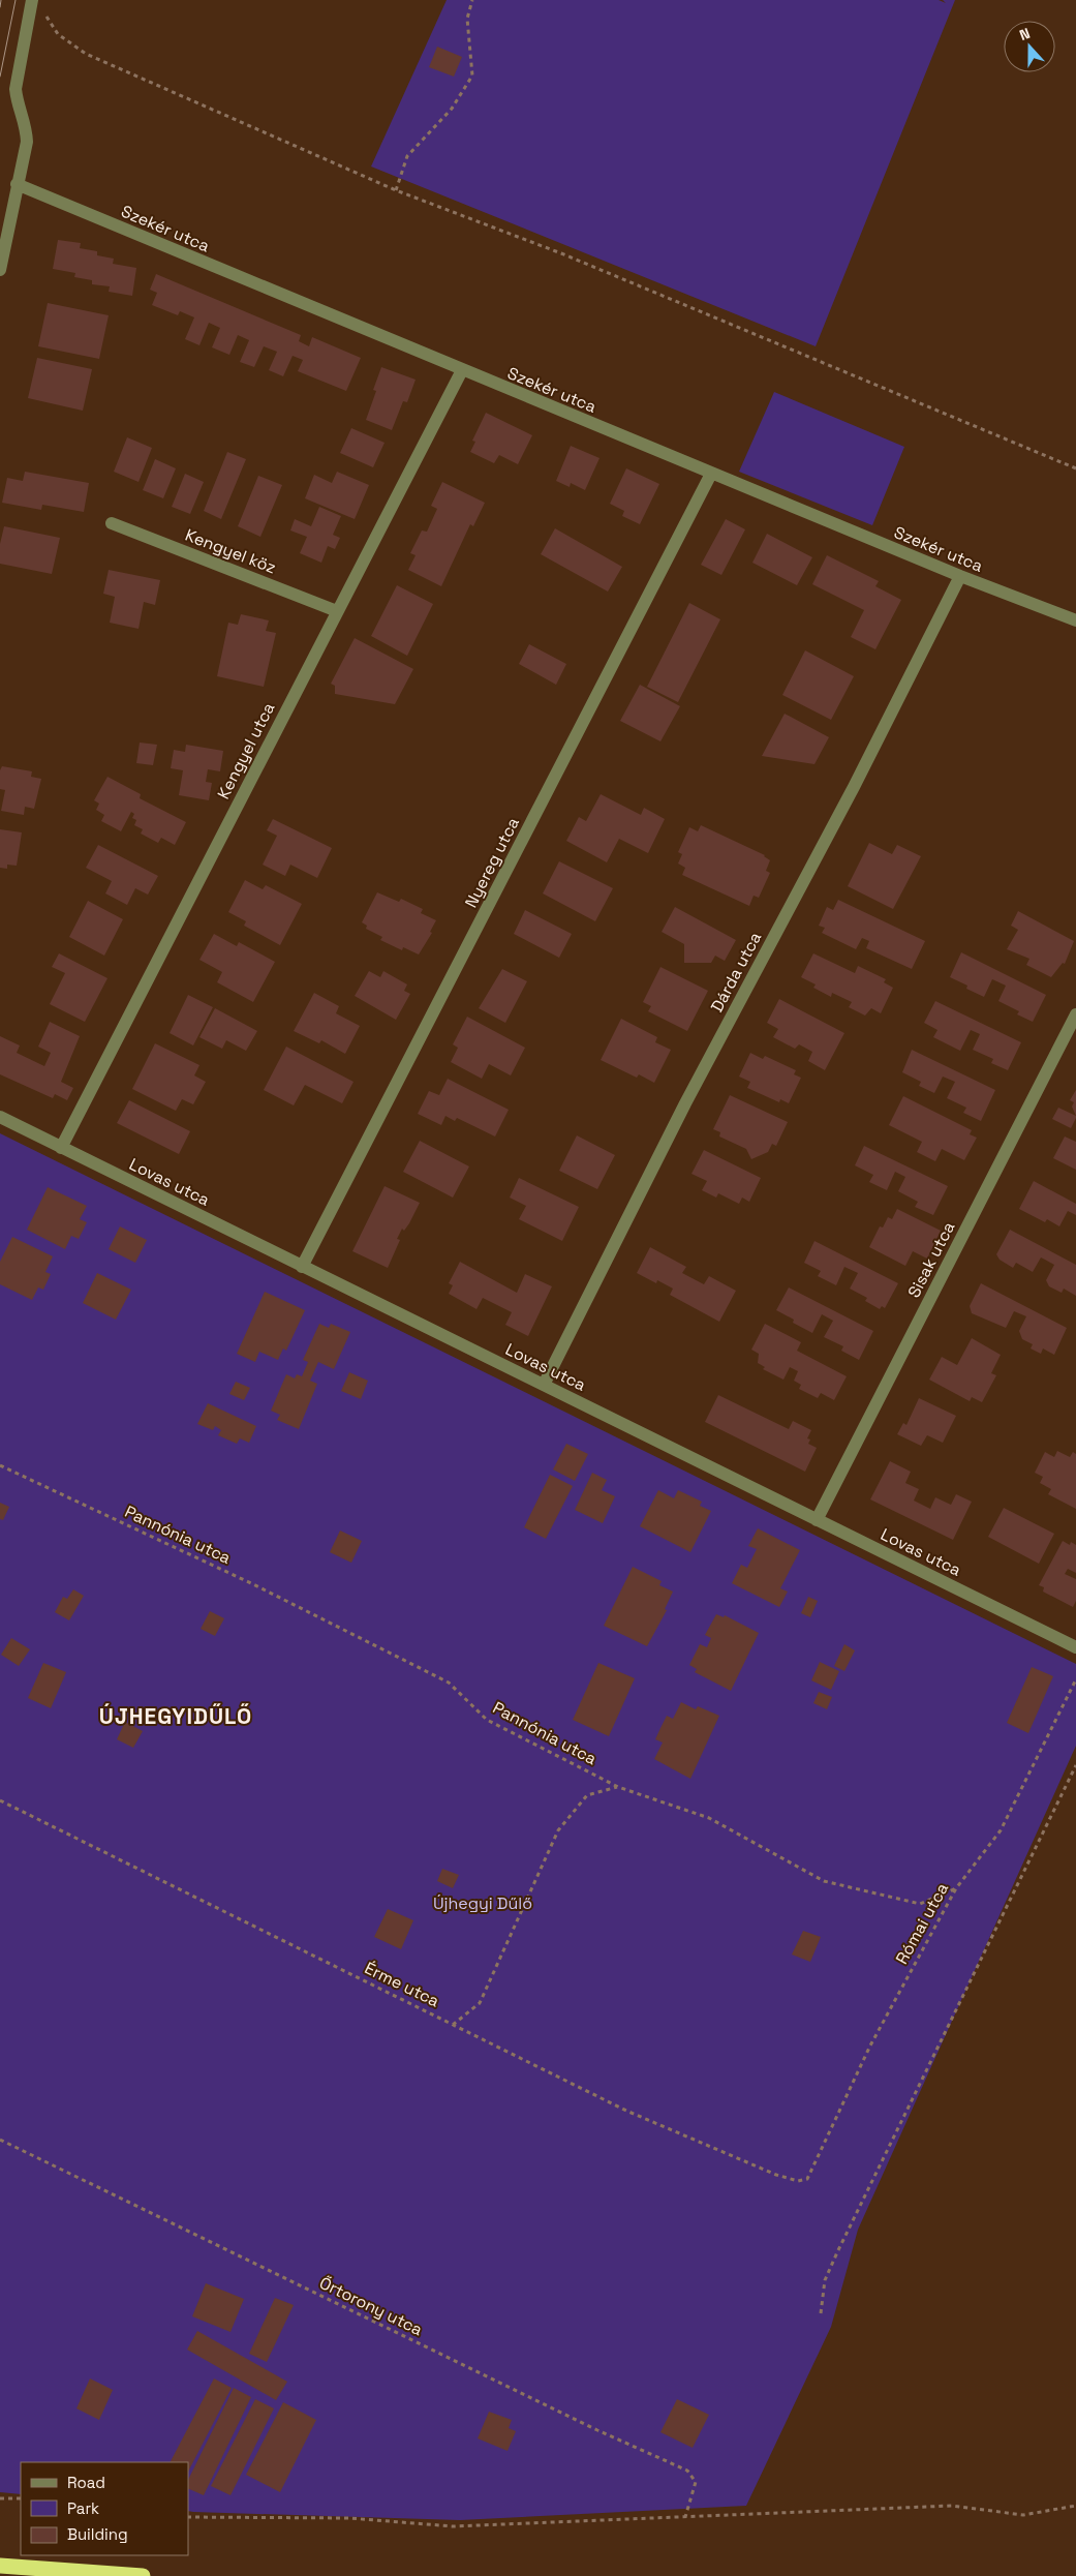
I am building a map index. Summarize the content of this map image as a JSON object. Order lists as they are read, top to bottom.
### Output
{
  "streets": {
    "street": [
      "Szekér utca",
      "Kengyel köz",
      "Kengyel utca",
      "Nyereg utca",
      "Dárda utca",
      "Lovas utca",
      "Sisak utca"
    ],
    "path": [
      "Pannónia utca",
      "Római utca",
      "Érme utca",
      "Őrtorony utca"
    ]
  },
  "crossings": [
    ["Szekér utca", "Kengyel utca"],
    ["Szekér utca", "Nyereg utca"],
    ["Szekér utca", "Dárda utca"],
    ["Kengyel köz", "Kengyel utca"],
    ["Kengyel utca", "Lovas utca"],
    ["Nyereg utca", "Lovas utca"],
    ["Dárda utca", "Lovas utca"],
    ["Lovas utca", "Sisak utca"],
    ["Pannónia utca", "Római utca"],
    ["Római utca", "Érme utca"]
  ],
  "districts": ["ÚJHEGYIDŰLŐ"],
  "parks": ["Újhegyi Dűlő"],
  "legend": ["Road", "Park", "Building"],
  "north": "top"
}
